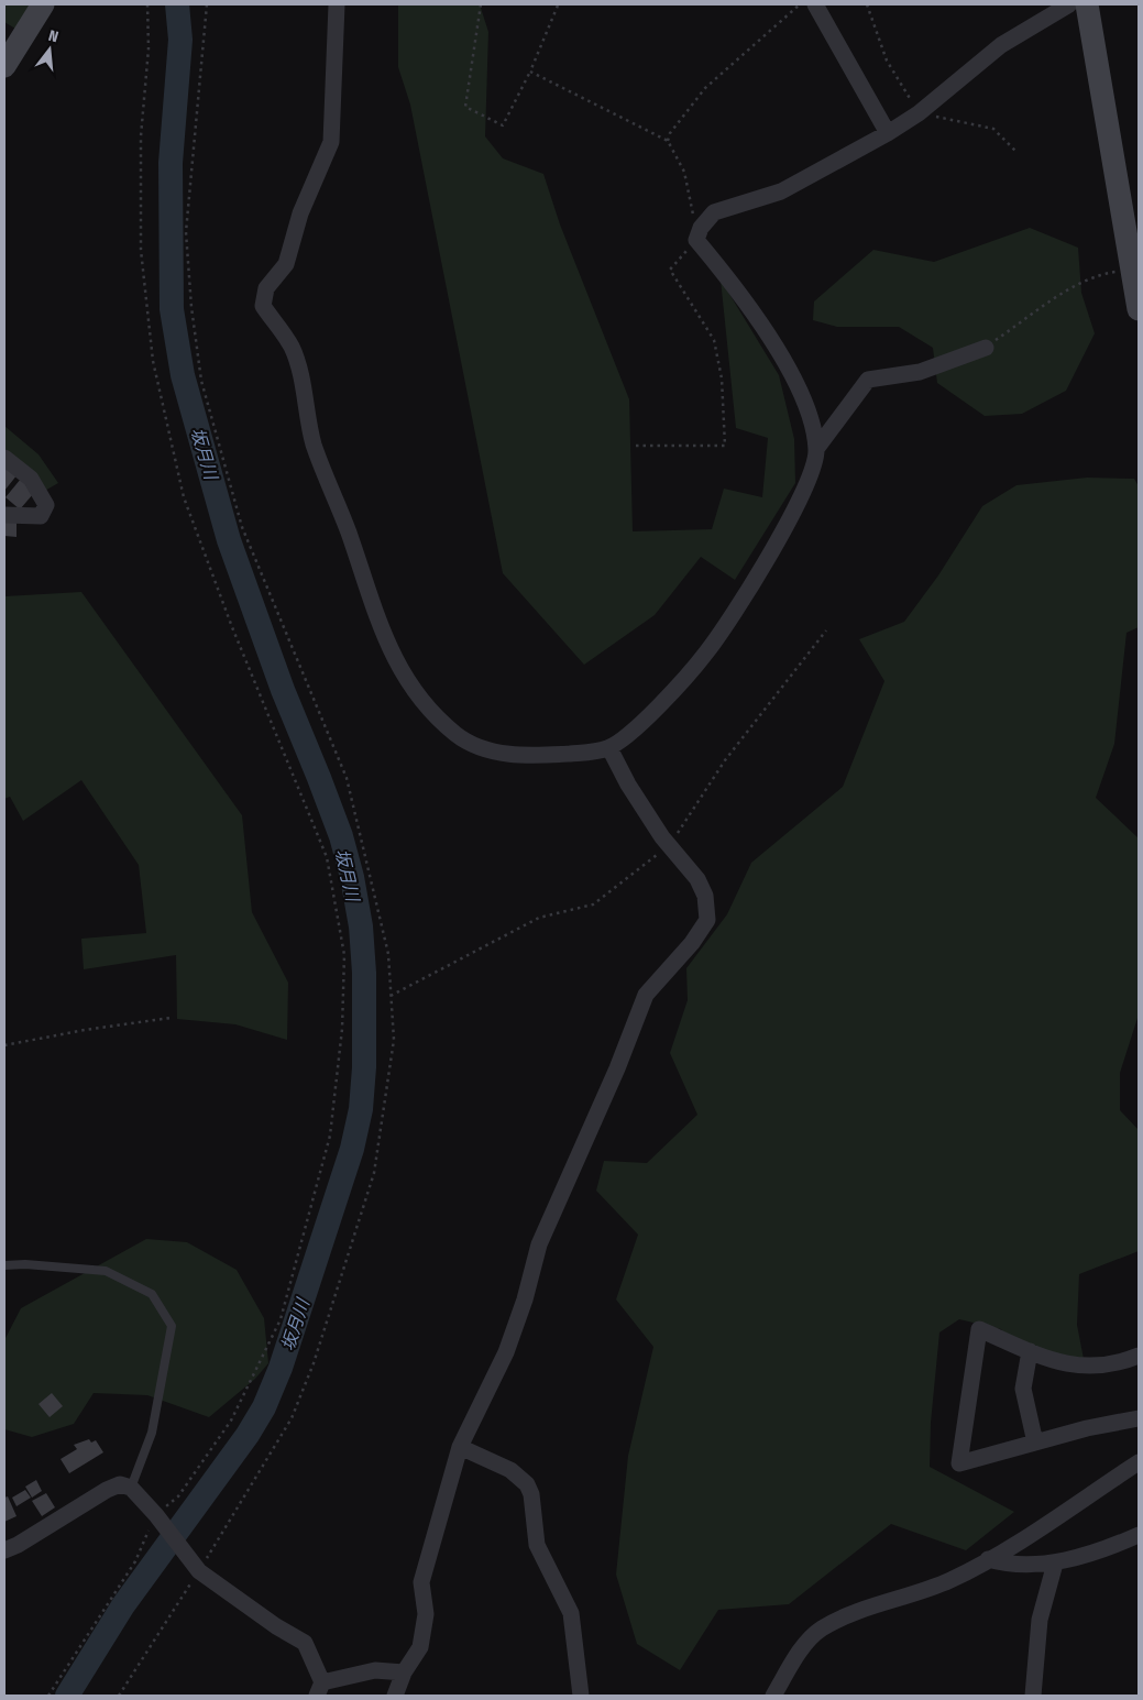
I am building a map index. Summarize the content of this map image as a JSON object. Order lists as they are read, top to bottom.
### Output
{
  "water": ["坂月川"],
  "north": "top"
}
